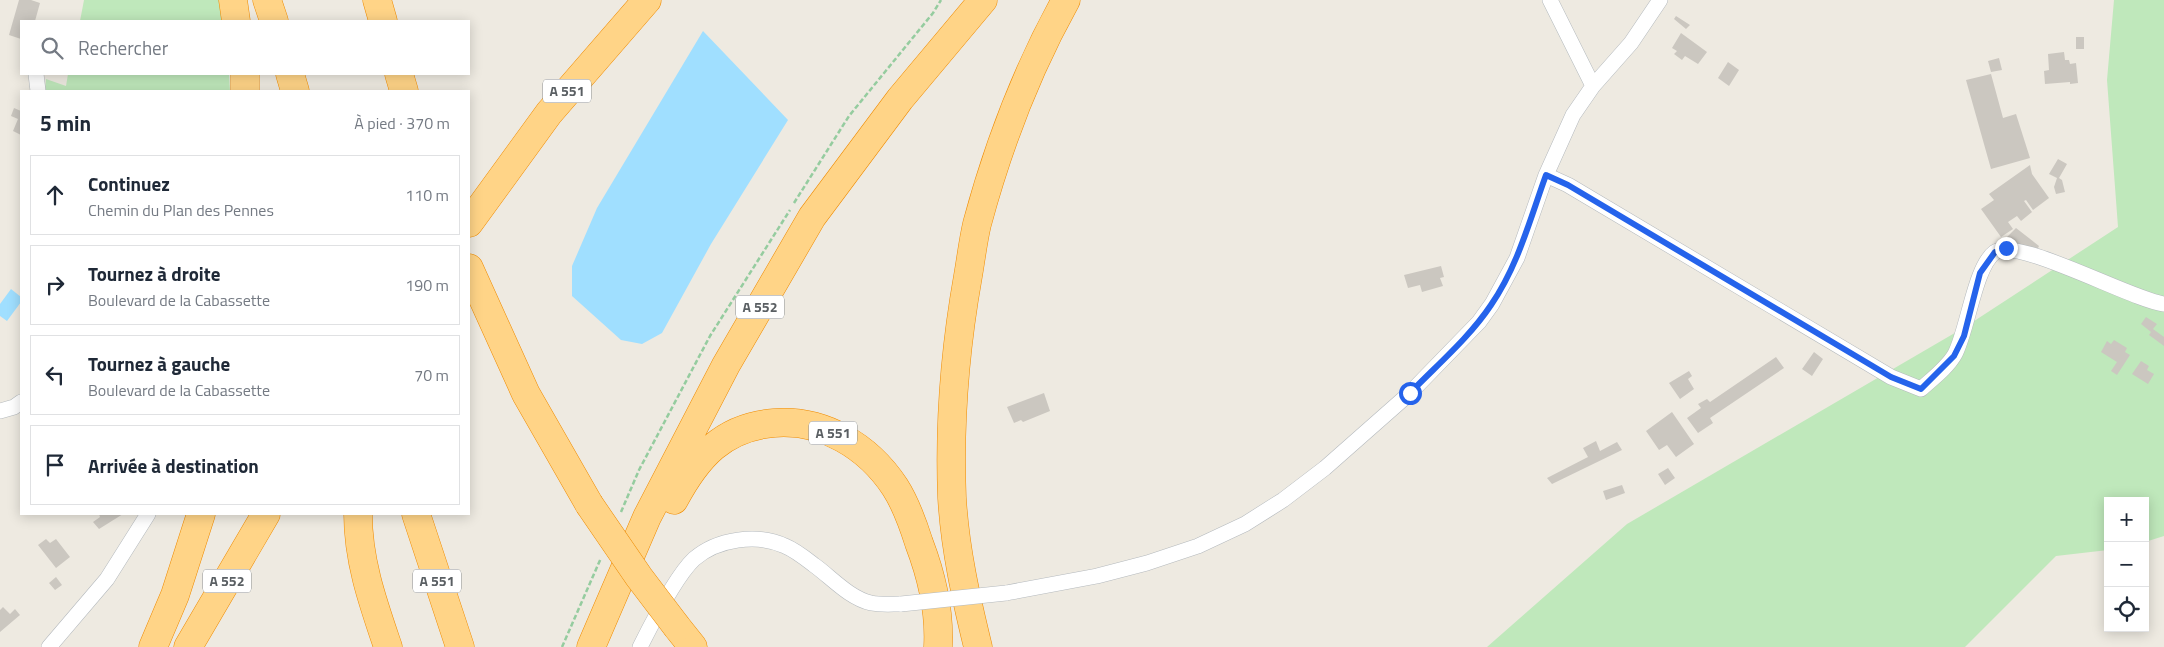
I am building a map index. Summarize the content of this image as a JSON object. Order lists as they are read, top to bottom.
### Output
{
  "streets": {
    "highway": ["A 551", "A 552"]
  },
  "page": {
    "search": "Rechercher",
    "heading": ["5 min", "À pied · 370 m"],
    "list": [
      ["Continuez", "Chemin du Plan des Pennes", "110 m"],
      ["Tournez à droite", "Boulevard de la Cabassette", "190 m"],
      ["Tournez à gauche", "Boulevard de la Cabassette", "70 m"],
      "Arrivée à destination"
    ],
    "map_buttons": ["+", "−"]
  }
}
